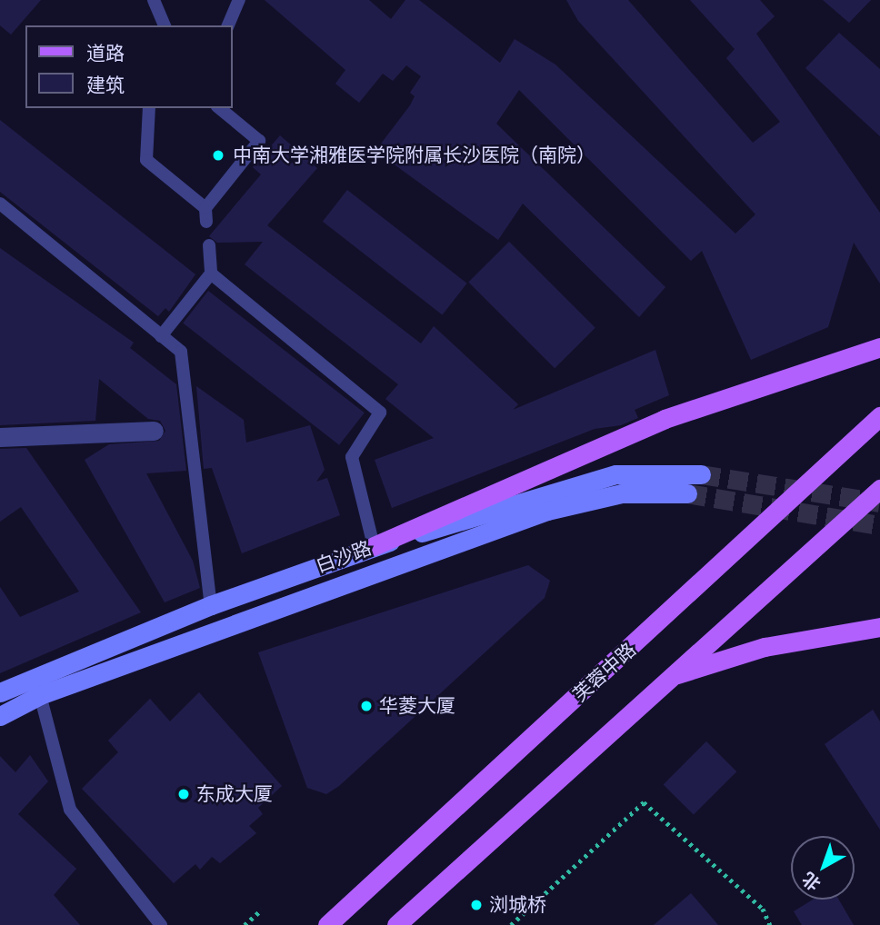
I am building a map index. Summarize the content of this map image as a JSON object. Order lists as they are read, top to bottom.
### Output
{
  "streets": {
    "main road": ["芙蓉中路"],
    "street": ["白沙路"]
  },
  "places": [
    "中南大学湘雅医学院附属长沙医院（南院）",
    "华菱大厦",
    "东成大厦",
    "浏城桥"
  ],
  "legend": ["道路", "建筑"],
  "north": "bottom left"
}
